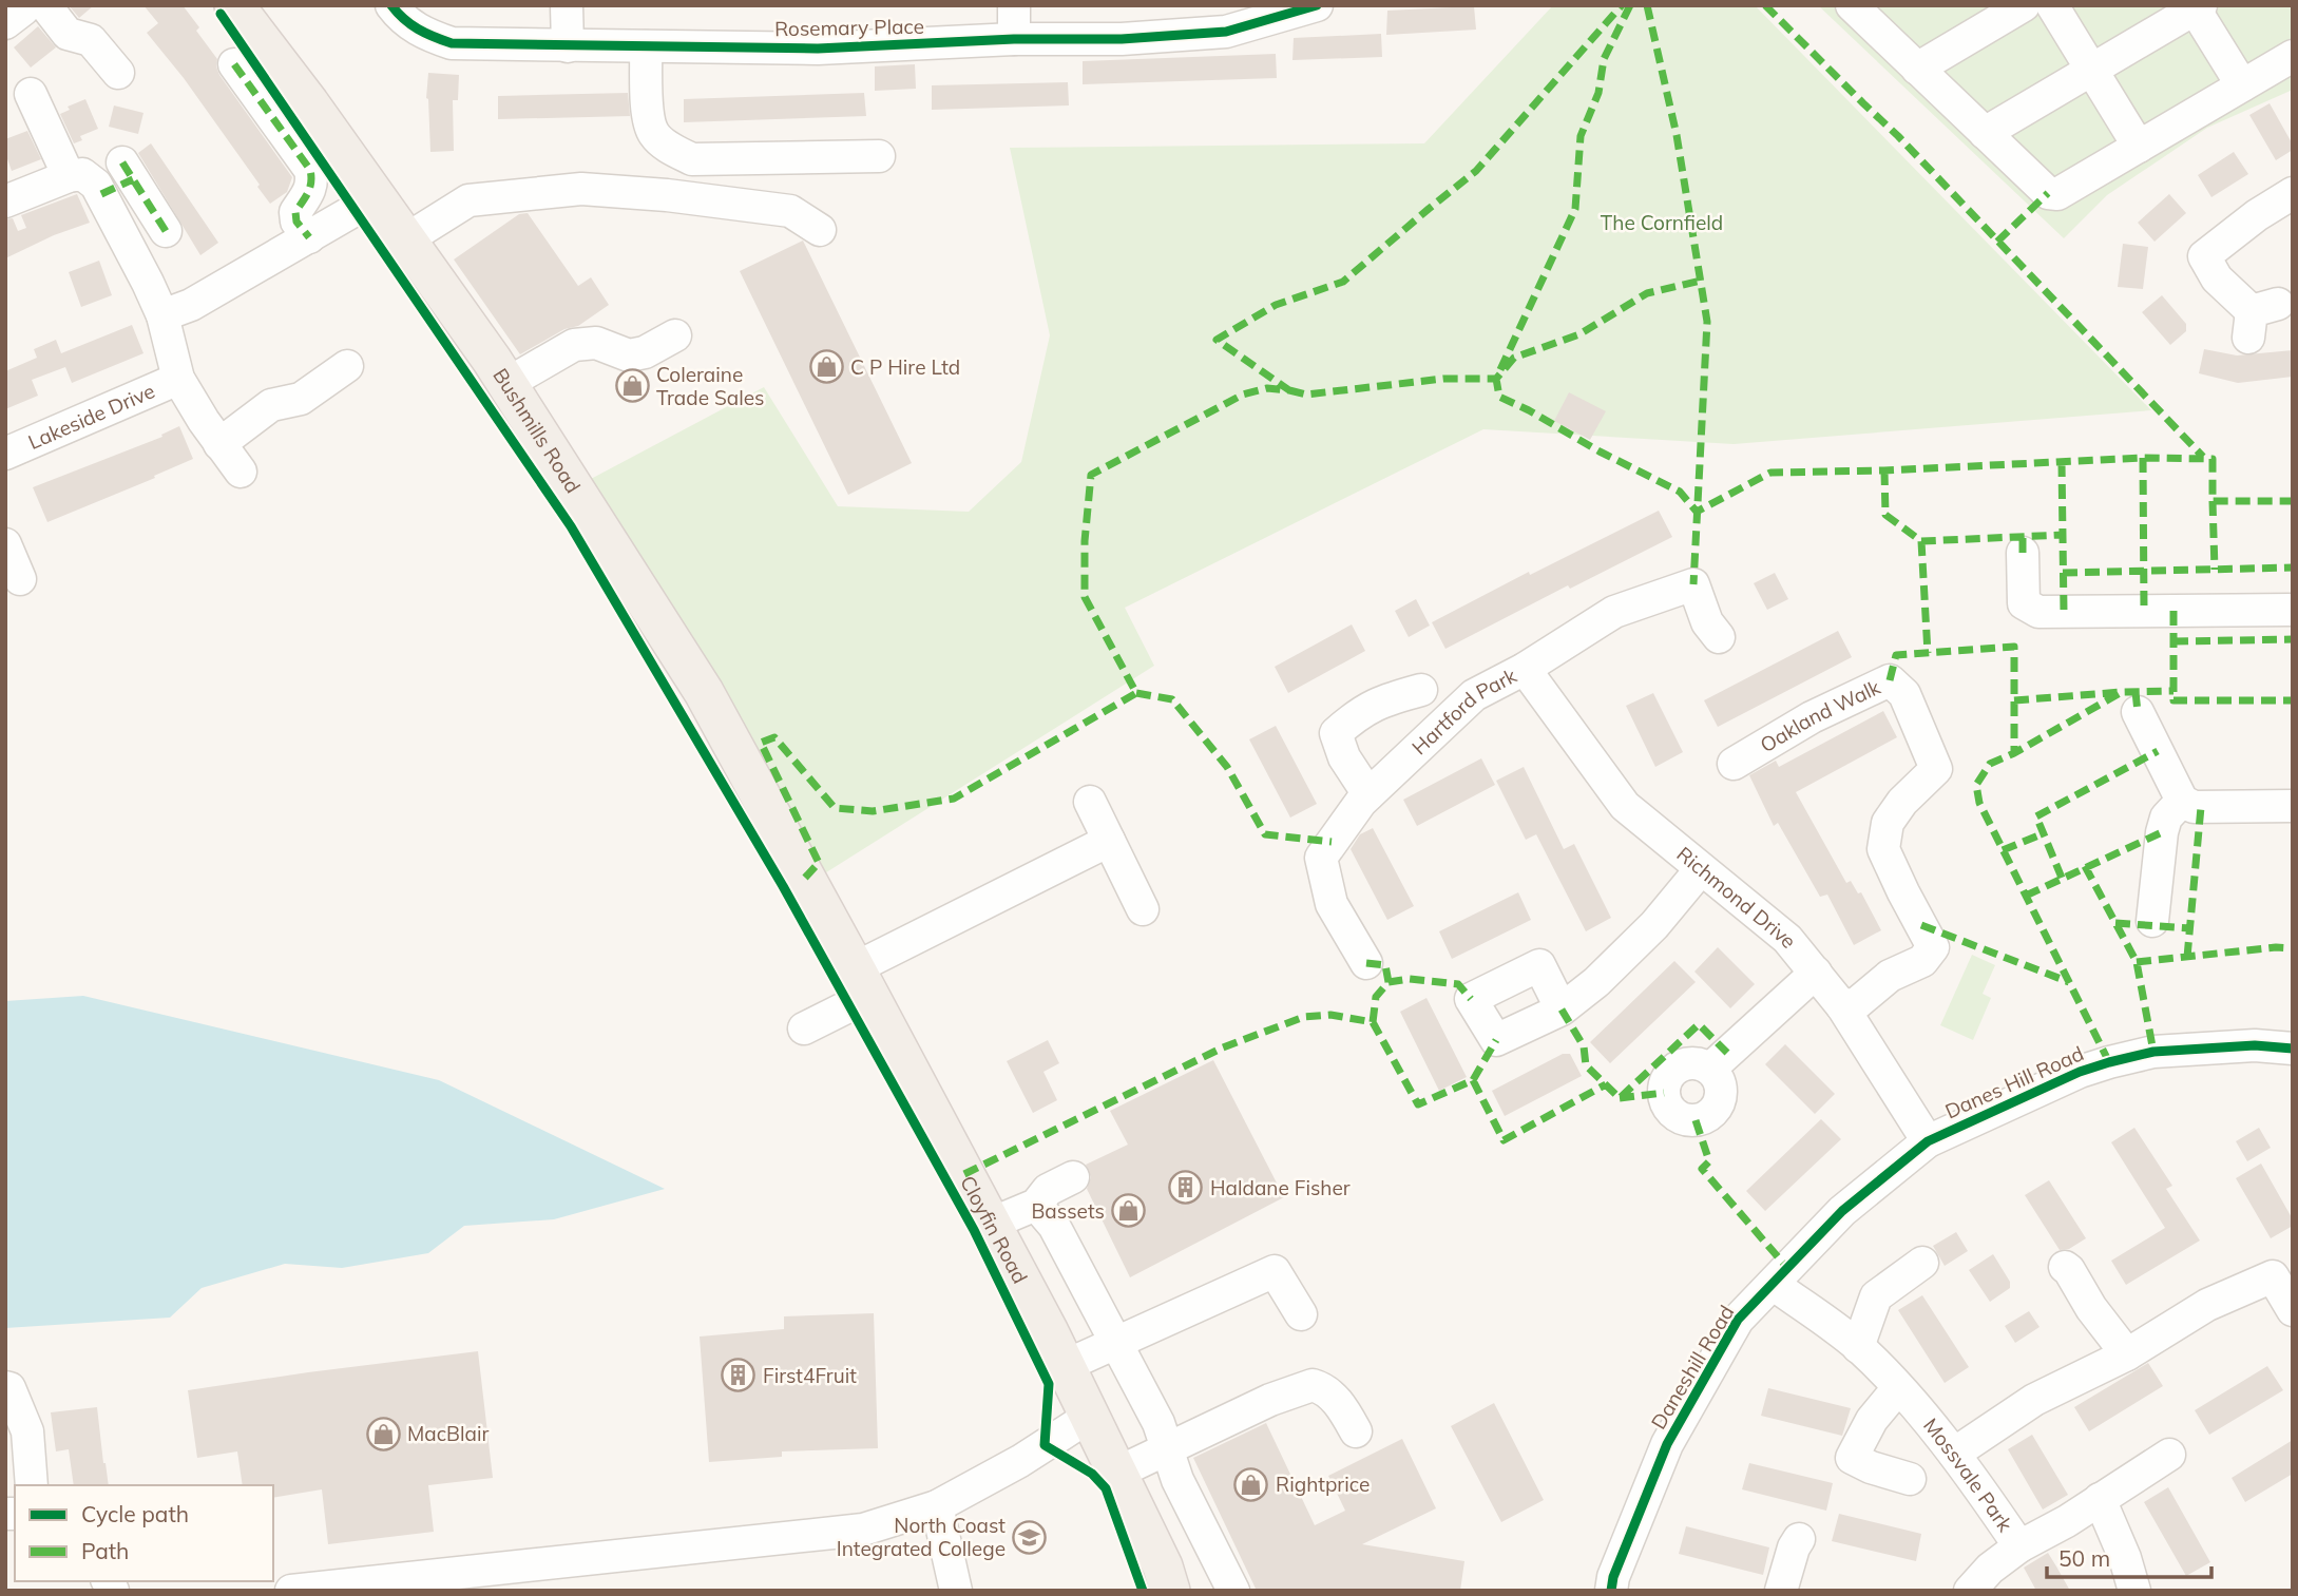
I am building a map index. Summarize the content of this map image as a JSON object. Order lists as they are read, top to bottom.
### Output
{
  "streets": {
    "main road": ["Bushmills Road", "Cloyfin Road"],
    "street": [
      "Rosemary Place",
      "Lakeside Drive",
      "Hartford Park",
      "Oakland Walk",
      "Richmond Drive",
      "Danes Hill Road",
      "Daneshill Road",
      "Mossvale Park"
    ]
  },
  "crossings": [
    ["Bushmills Road", "Cloyfin Road"],
    ["Hartford Park", "Richmond Drive"],
    ["Oakland Walk", "Richmond Drive"],
    ["Richmond Drive", "Danes Hill Road"],
    ["Richmond Drive", "Daneshill Road"],
    ["Danes Hill Road", "Daneshill Road"],
    ["Daneshill Road", "Mossvale Park"]
  ],
  "parks": ["The Cornfield"],
  "places": {
    "shop": [
      "C P Hire Ltd",
      "Coleraine Trade Sales",
      "Bassets",
      "MacBlair",
      "Rightprice"
    ],
    "building": ["Haldane Fisher", "First4Fruit"],
    "school or university": ["North Coast Integrated College"]
  },
  "legend": ["Cycle path", "Path"],
  "scale_bar": "50 m"
}
